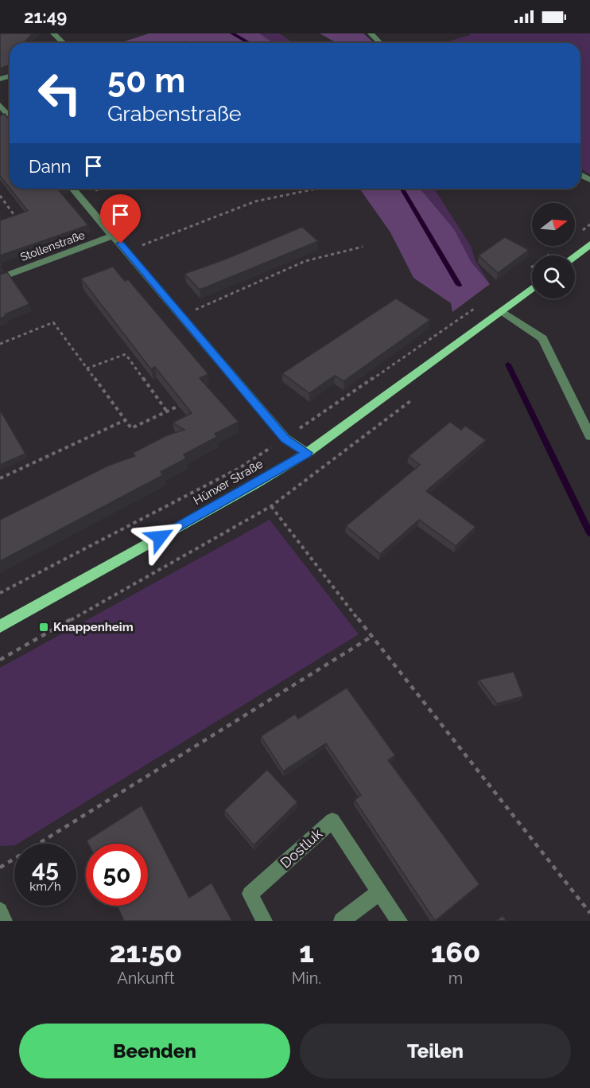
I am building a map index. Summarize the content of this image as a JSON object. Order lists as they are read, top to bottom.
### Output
{
  "streets": {
    "main road": ["Hünxer Straße"],
    "street": ["Stollenstraße", "Dostluk"]
  },
  "places": {
    "transit": ["Knappenheim"]
  },
  "north": "right",
  "page": {
    "status": "21:49",
    "turn": ["50 m", "Grabenstraße"],
    "then": "Dann",
    "speed": "45 km/h",
    "limit": "50",
    "eta": [
      "21:50",
      "Ankunft",
      "1",
      "Min.",
      "160",
      "m"
    ],
    "buttons": ["Beenden", "Teilen"]
  }
}
